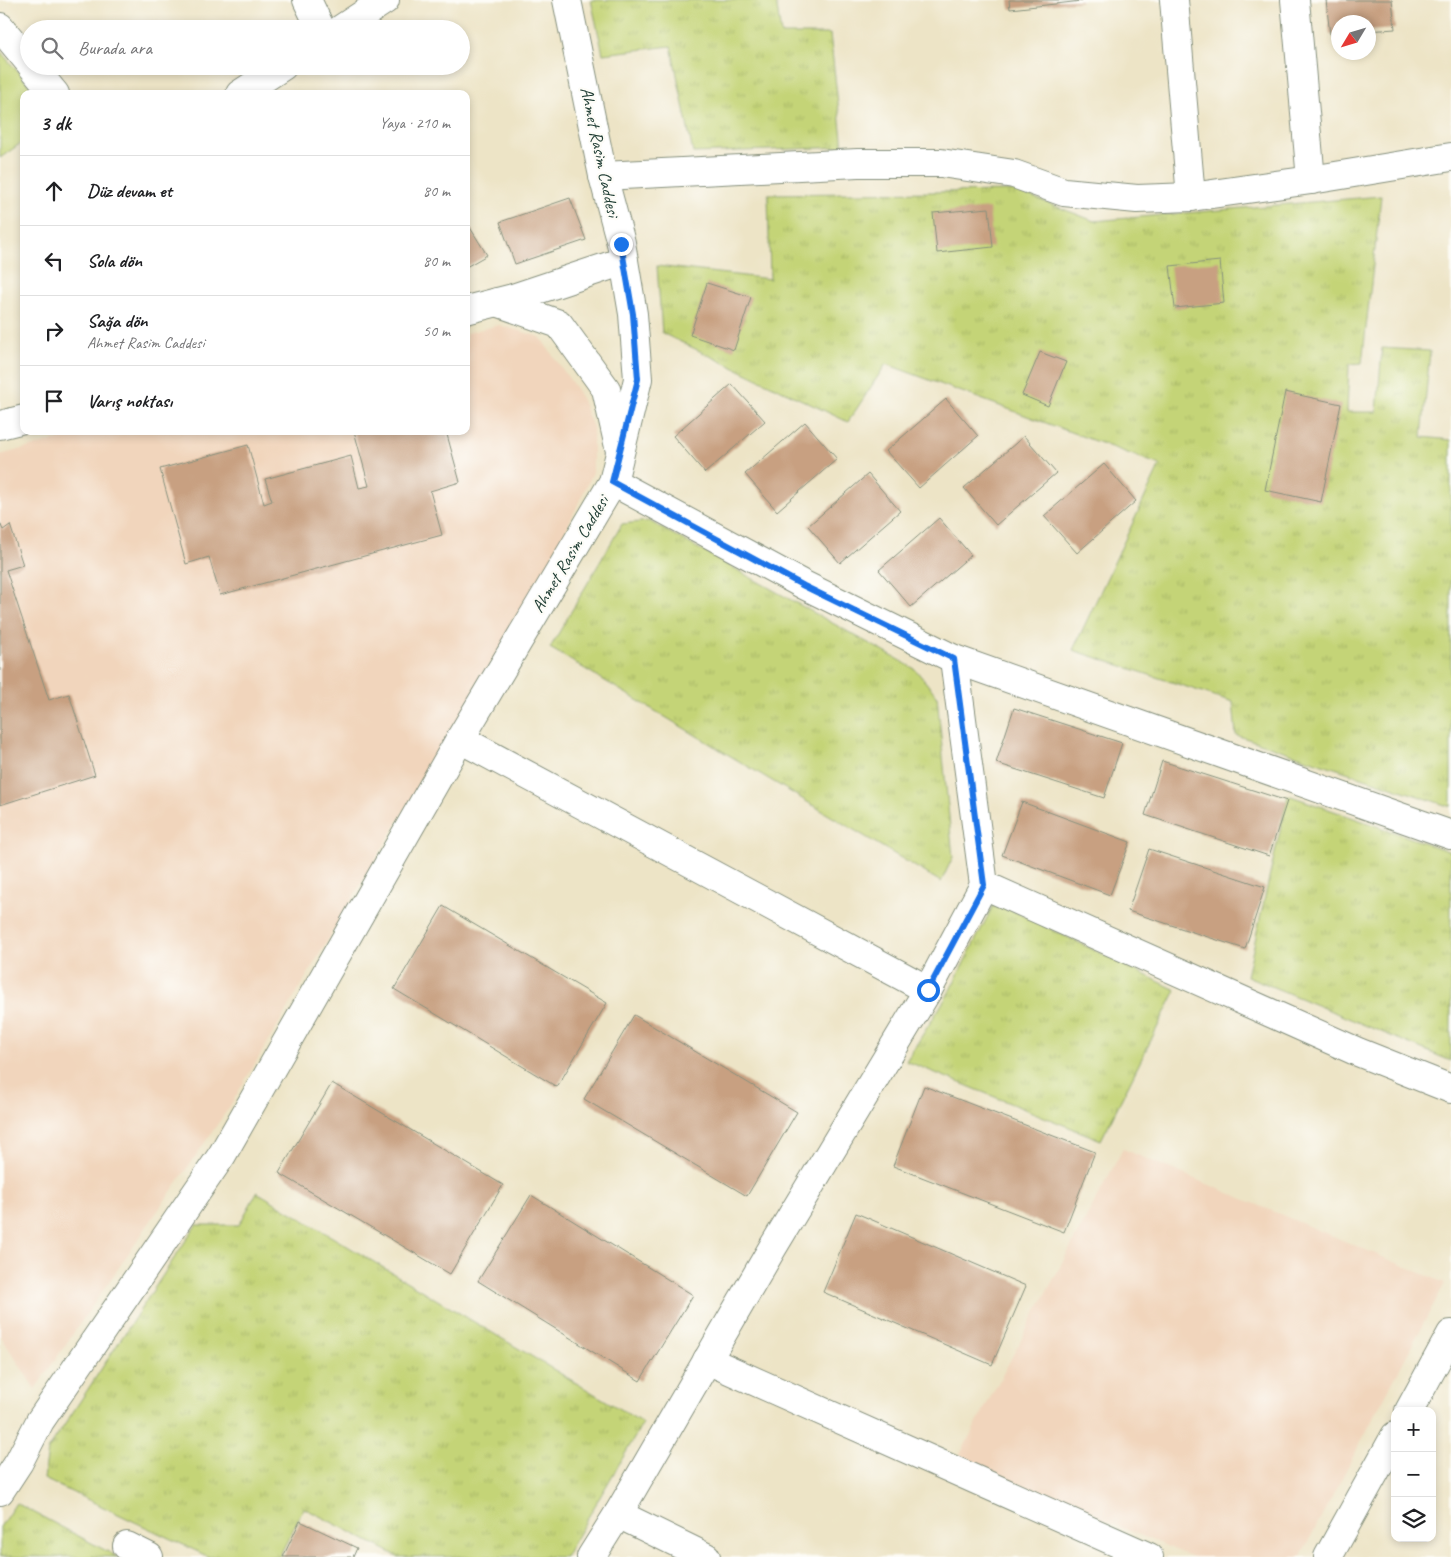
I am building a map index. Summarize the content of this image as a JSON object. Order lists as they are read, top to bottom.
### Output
{
  "streets": {
    "street": ["Ahmet Rasim Caddesi"]
  },
  "north": "bottom left",
  "page": {
    "search": "Burada ara",
    "heading": ["3 dk", "Yaya · 210 m"],
    "list": [
      ["Düz devam et", "80 m"],
      ["Sola dön", "80 m"],
      ["Sağa dön", "Ahmet Rasim Caddesi", "50 m"],
      "Varış noktası"
    ],
    "map_buttons": ["+", "−"]
  }
}
